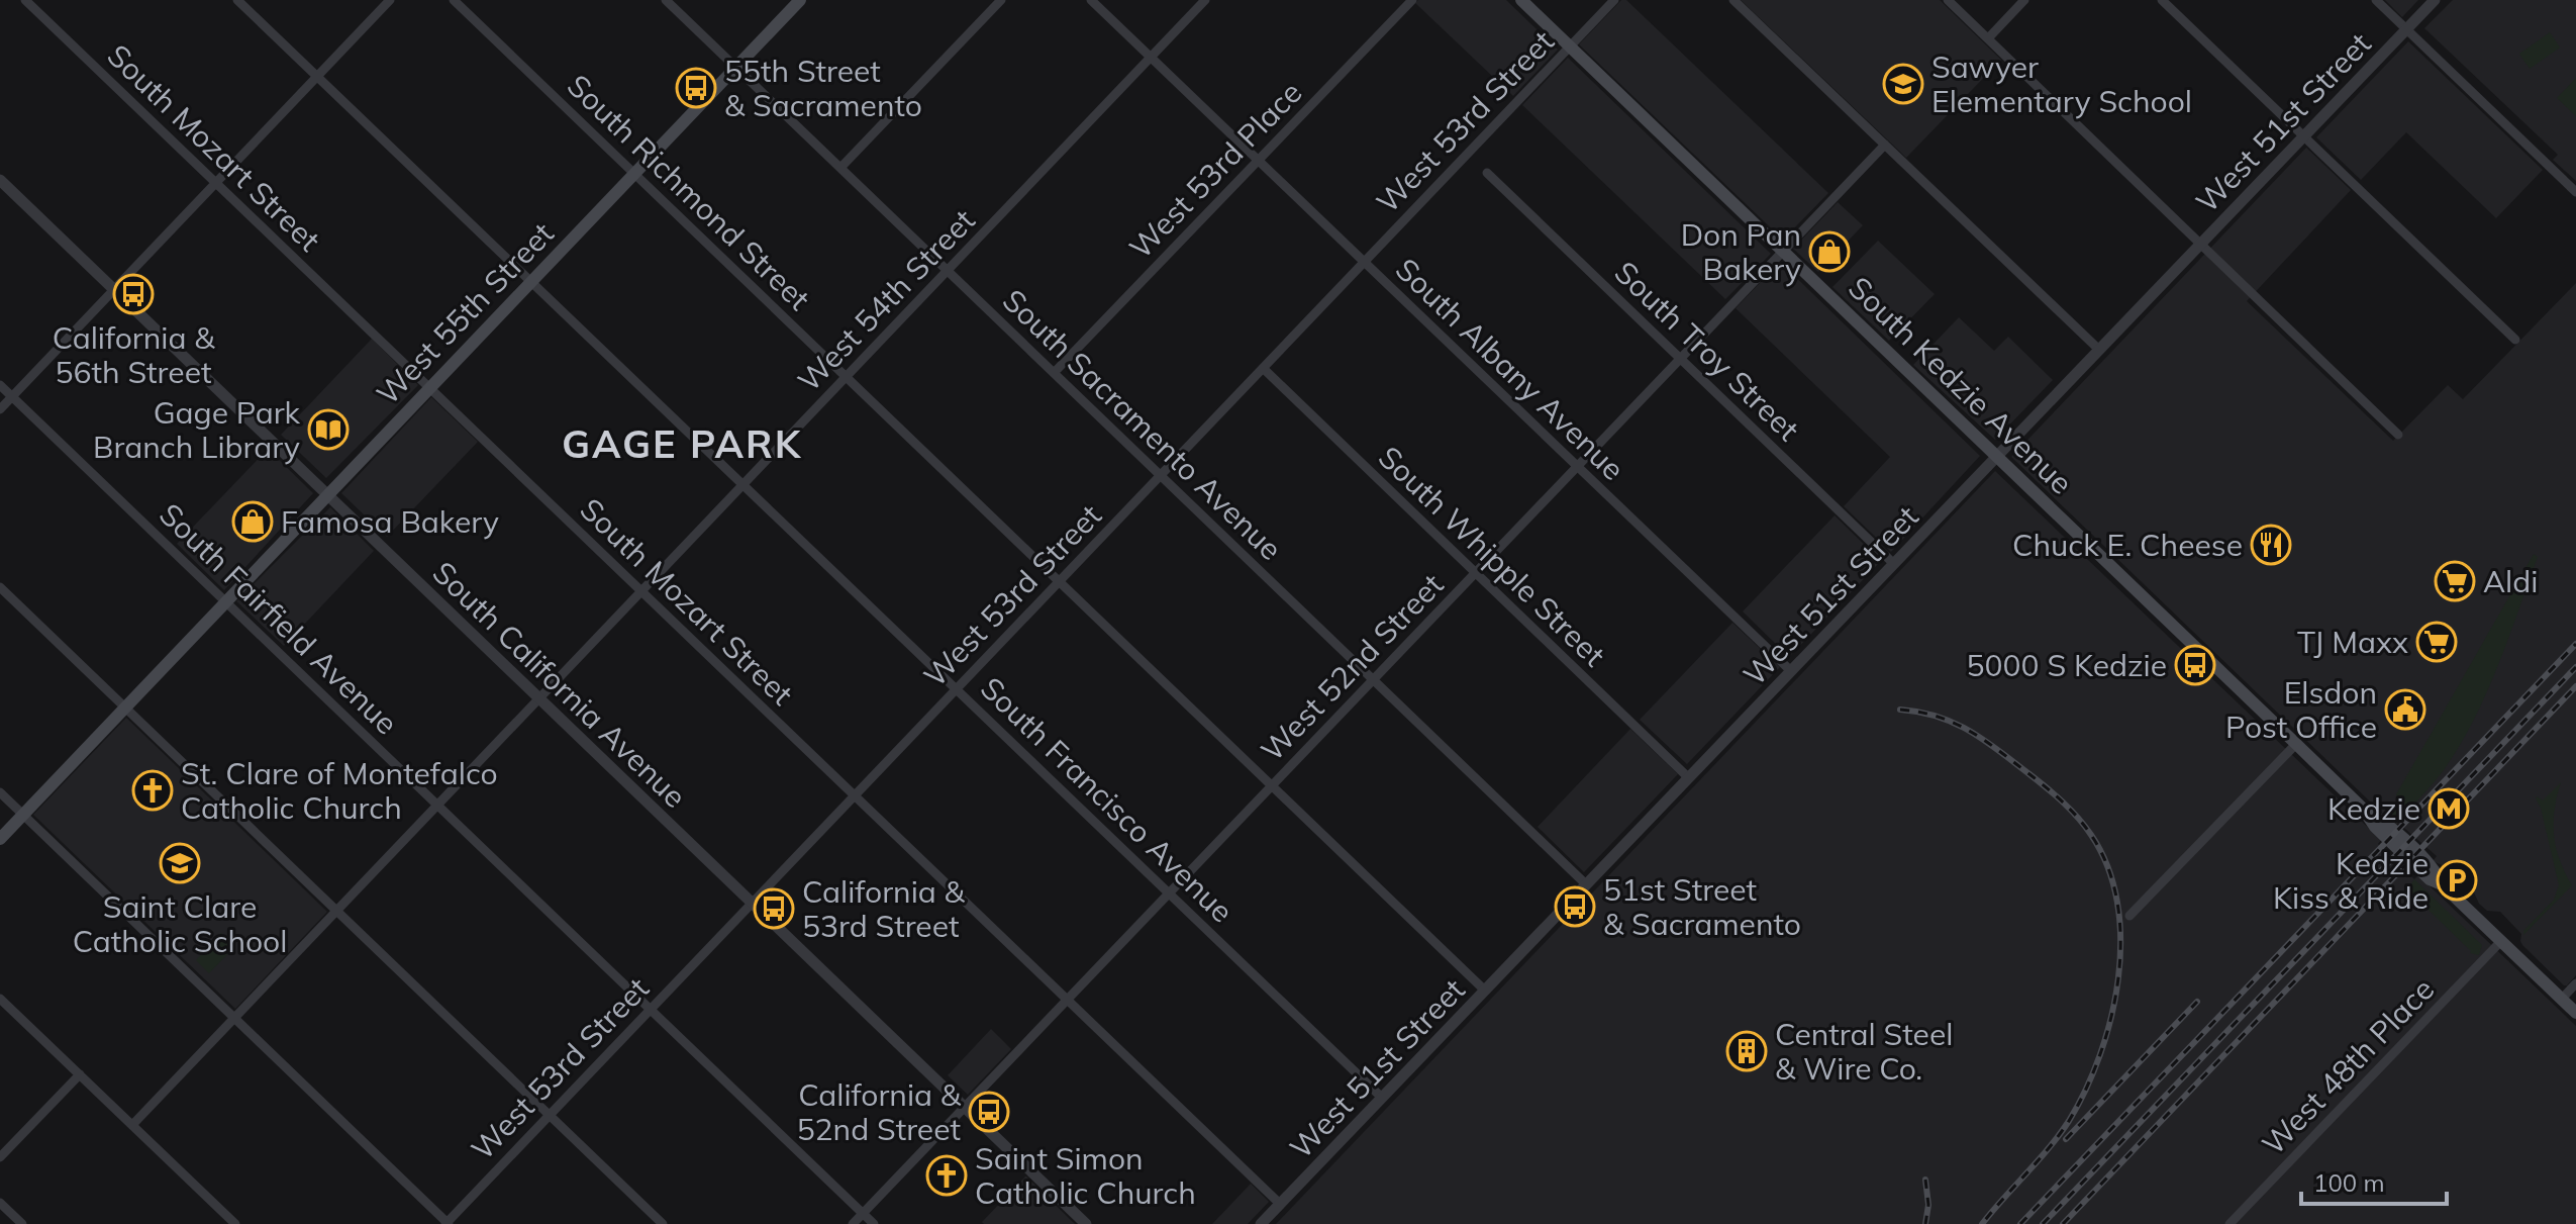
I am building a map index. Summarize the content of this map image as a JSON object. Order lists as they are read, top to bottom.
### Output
{
  "streets": {
    "main road": ["West 55th Street", "South Kedzie Avenue"],
    "street": [
      "West 53rd Street",
      "West 51st Street",
      "South Mozart Street",
      "West 53rd Place",
      "South Richmond Street",
      "West 54th Street",
      "South Troy Street",
      "South Albany Avenue",
      "South Sacramento Avenue",
      "South Whipple Street",
      "South Fairfield Avenue",
      "West 52nd Street",
      "South California Avenue",
      "South Francisco Avenue",
      "West 48th Place"
    ]
  },
  "crossings": [
    ["West 53rd Street", "South Mozart Street"],
    ["West 53rd Street", "South Richmond Street"],
    ["West 53rd Street", "South Albany Avenue"],
    ["West 53rd Street", "South Kedzie Avenue"],
    ["West 53rd Street", "South Sacramento Avenue"],
    ["West 53rd Street", "South Whipple Street"],
    ["West 53rd Street", "South Fairfield Avenue"],
    ["West 53rd Street", "South California Avenue"],
    ["West 53rd Street", "South Francisco Avenue"],
    ["West 51st Street", "South Mozart Street"],
    ["West 51st Street", "South Richmond Street"],
    ["West 51st Street", "South Troy Street"],
    ["West 51st Street", "South Albany Avenue"],
    ["West 51st Street", "South Kedzie Avenue"],
    ["West 51st Street", "South Sacramento Avenue"],
    ["West 51st Street", "South Whipple Street"],
    ["West 51st Street", "South Francisco Avenue"],
    ["South Mozart Street", "West 54th Street"],
    ["South Mozart Street", "West 55th Street"],
    ["South Mozart Street", "West 52nd Street"],
    ["West 53rd Place", "South Albany Avenue"],
    ["West 53rd Place", "South Sacramento Avenue"],
    ["South Richmond Street", "West 54th Street"],
    ["South Richmond Street", "West 55th Street"],
    ["South Richmond Street", "West 52nd Street"],
    ["West 54th Street", "South Albany Avenue"],
    ["West 54th Street", "South Sacramento Avenue"],
    ["West 54th Street", "South Fairfield Avenue"],
    ["West 54th Street", "South California Avenue"],
    ["West 54th Street", "South Francisco Avenue"],
    ["West 55th Street", "South Sacramento Avenue"],
    ["West 55th Street", "South Fairfield Avenue"],
    ["West 55th Street", "South California Avenue"],
    ["West 55th Street", "South Francisco Avenue"],
    ["South Troy Street", "West 52nd Street"],
    ["South Albany Avenue", "West 52nd Street"],
    ["South Kedzie Avenue", "West 52nd Street"],
    ["South Kedzie Avenue", "West 48th Place"],
    ["South Sacramento Avenue", "West 52nd Street"],
    ["South Whipple Street", "West 52nd Street"],
    ["South Fairfield Avenue", "West 52nd Street"],
    ["West 52nd Street", "South California Avenue"],
    ["West 52nd Street", "South Francisco Avenue"]
  ],
  "districts": ["GAGE PARK"],
  "places": {
    "school or university": ["Sawyer Elementary School", "Saint Clare Catholic School"],
    "bus stop": [
      "55th Street & Sacramento",
      "California & 56th Street",
      "5000 S Kedzie",
      "51st Street & Sacramento",
      "California & 53rd Street",
      "California & 52nd Street"
    ],
    "shop": ["Don Pan Bakery", "Famosa Bakery"],
    "library": ["Gage Park Branch Library"],
    "restaurant": ["Chuck E. Cheese"],
    "supermarket": ["Aldi", "TJ Maxx"],
    "public building": ["Elsdon Post Office"],
    "church": ["St. Clare of Montefalco Catholic Church", "Saint Simon Catholic Church"],
    "metro station": ["Kedzie"],
    "parking": ["Kedzie Kiss & Ride"],
    "building": ["Central Steel & Wire Co."]
  },
  "scale_bar": "100 m"
}
